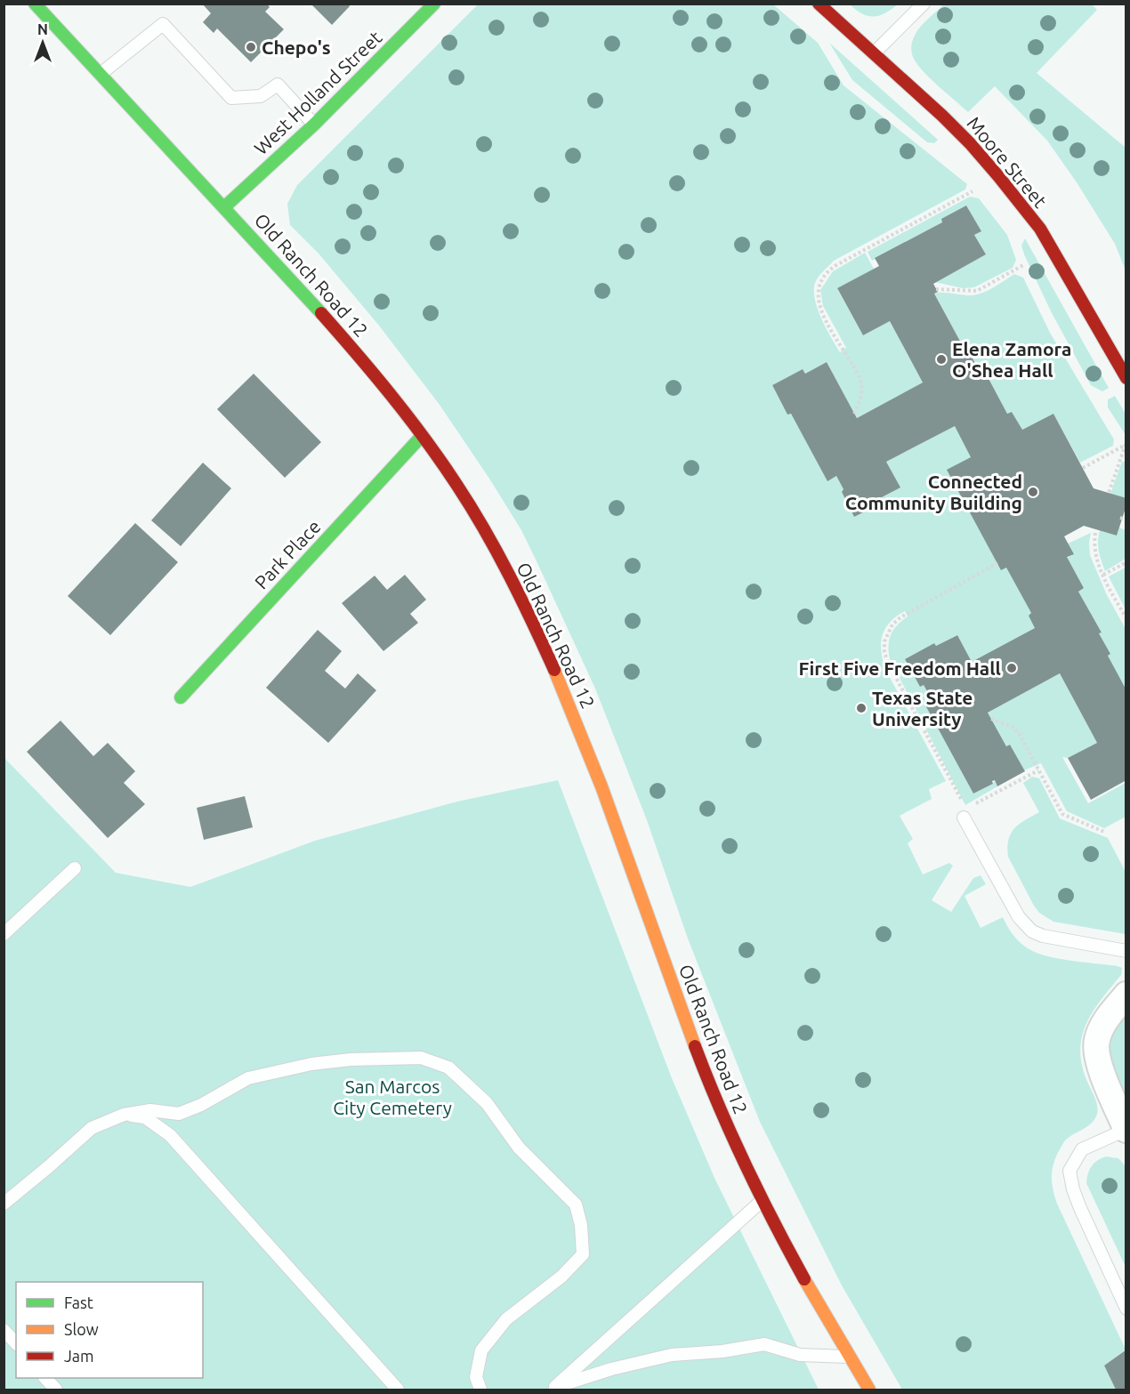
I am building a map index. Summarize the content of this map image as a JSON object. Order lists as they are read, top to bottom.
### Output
{
  "streets": {
    "main road": [
      "West Holland Street",
      "Moore Street",
      "Old Ranch Road 12",
      "Park Place"
    ]
  },
  "crossings": [
    ["West Holland Street", "Old Ranch Road 12"],
    ["Old Ranch Road 12", "Park Place"]
  ],
  "parks": ["San Marcos City Cemetery"],
  "places": [
    "Chepo's",
    "Elena Zamora O'Shea Hall",
    "Connected Community Building",
    "First Five Freedom Hall",
    "Texas State University"
  ],
  "legend": ["Fast", "Slow", "Jam"],
  "north": "top"
}
